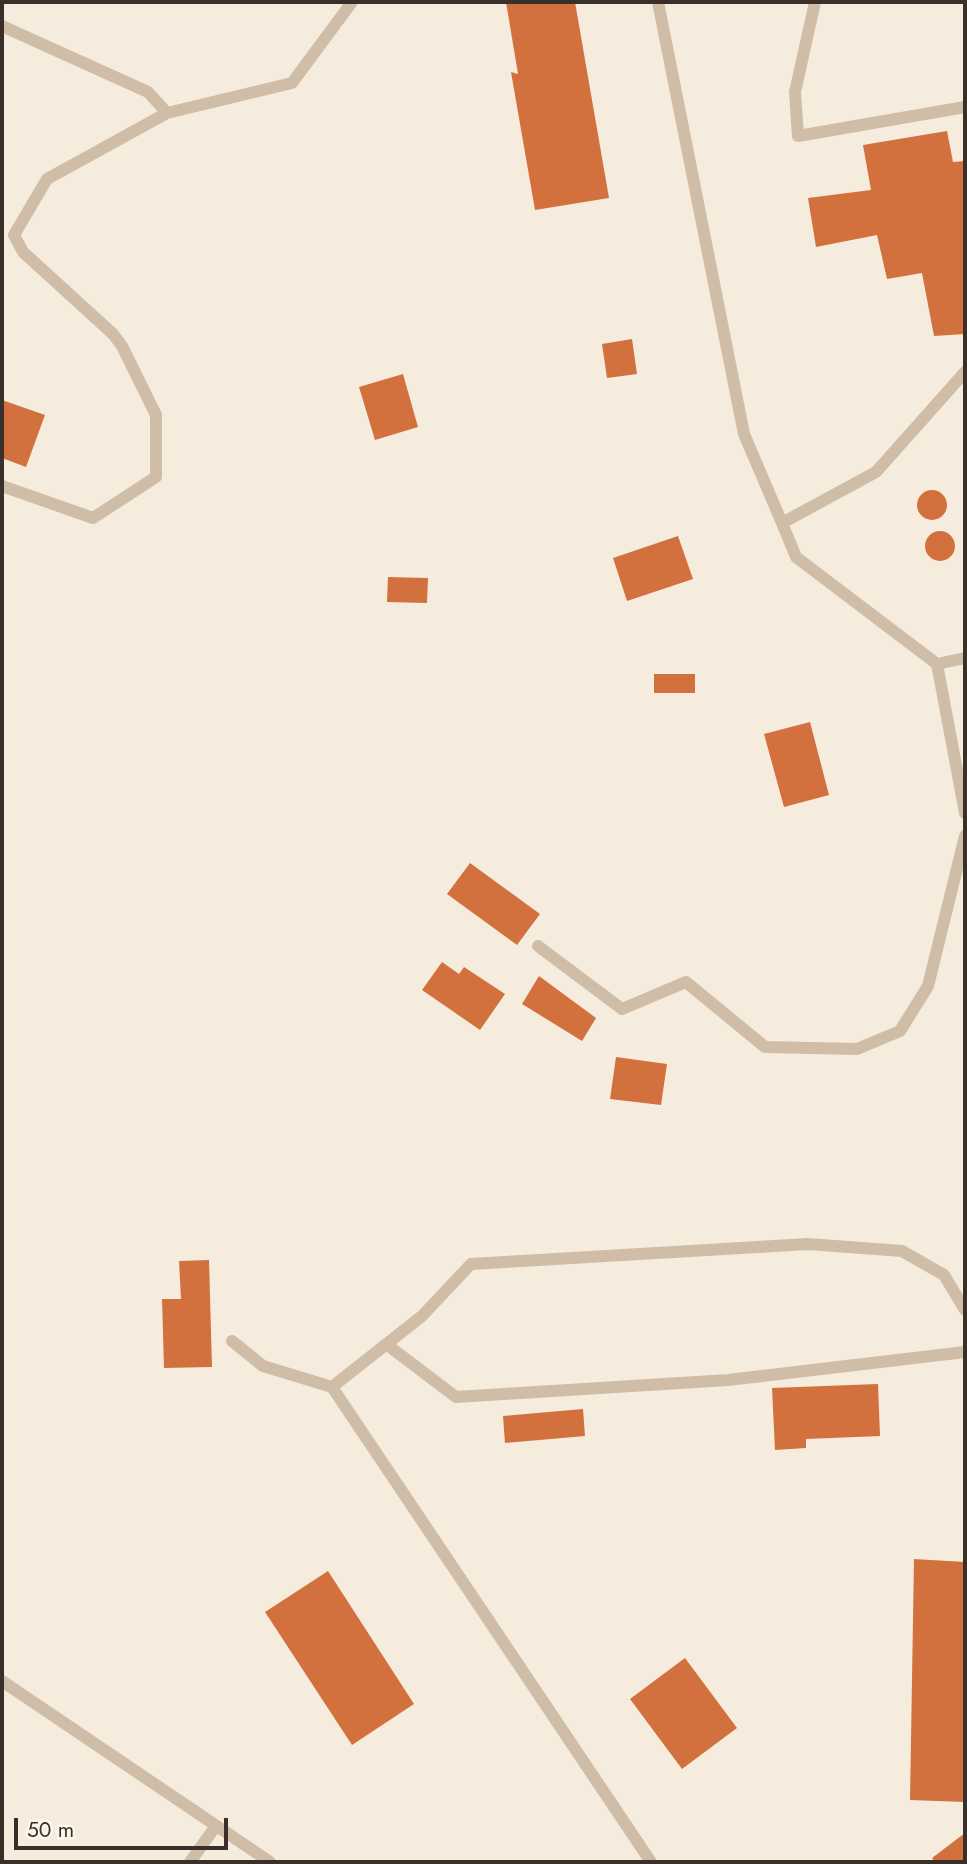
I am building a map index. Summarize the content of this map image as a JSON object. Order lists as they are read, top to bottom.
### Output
{
  "scale_bar": "50 m"
}
